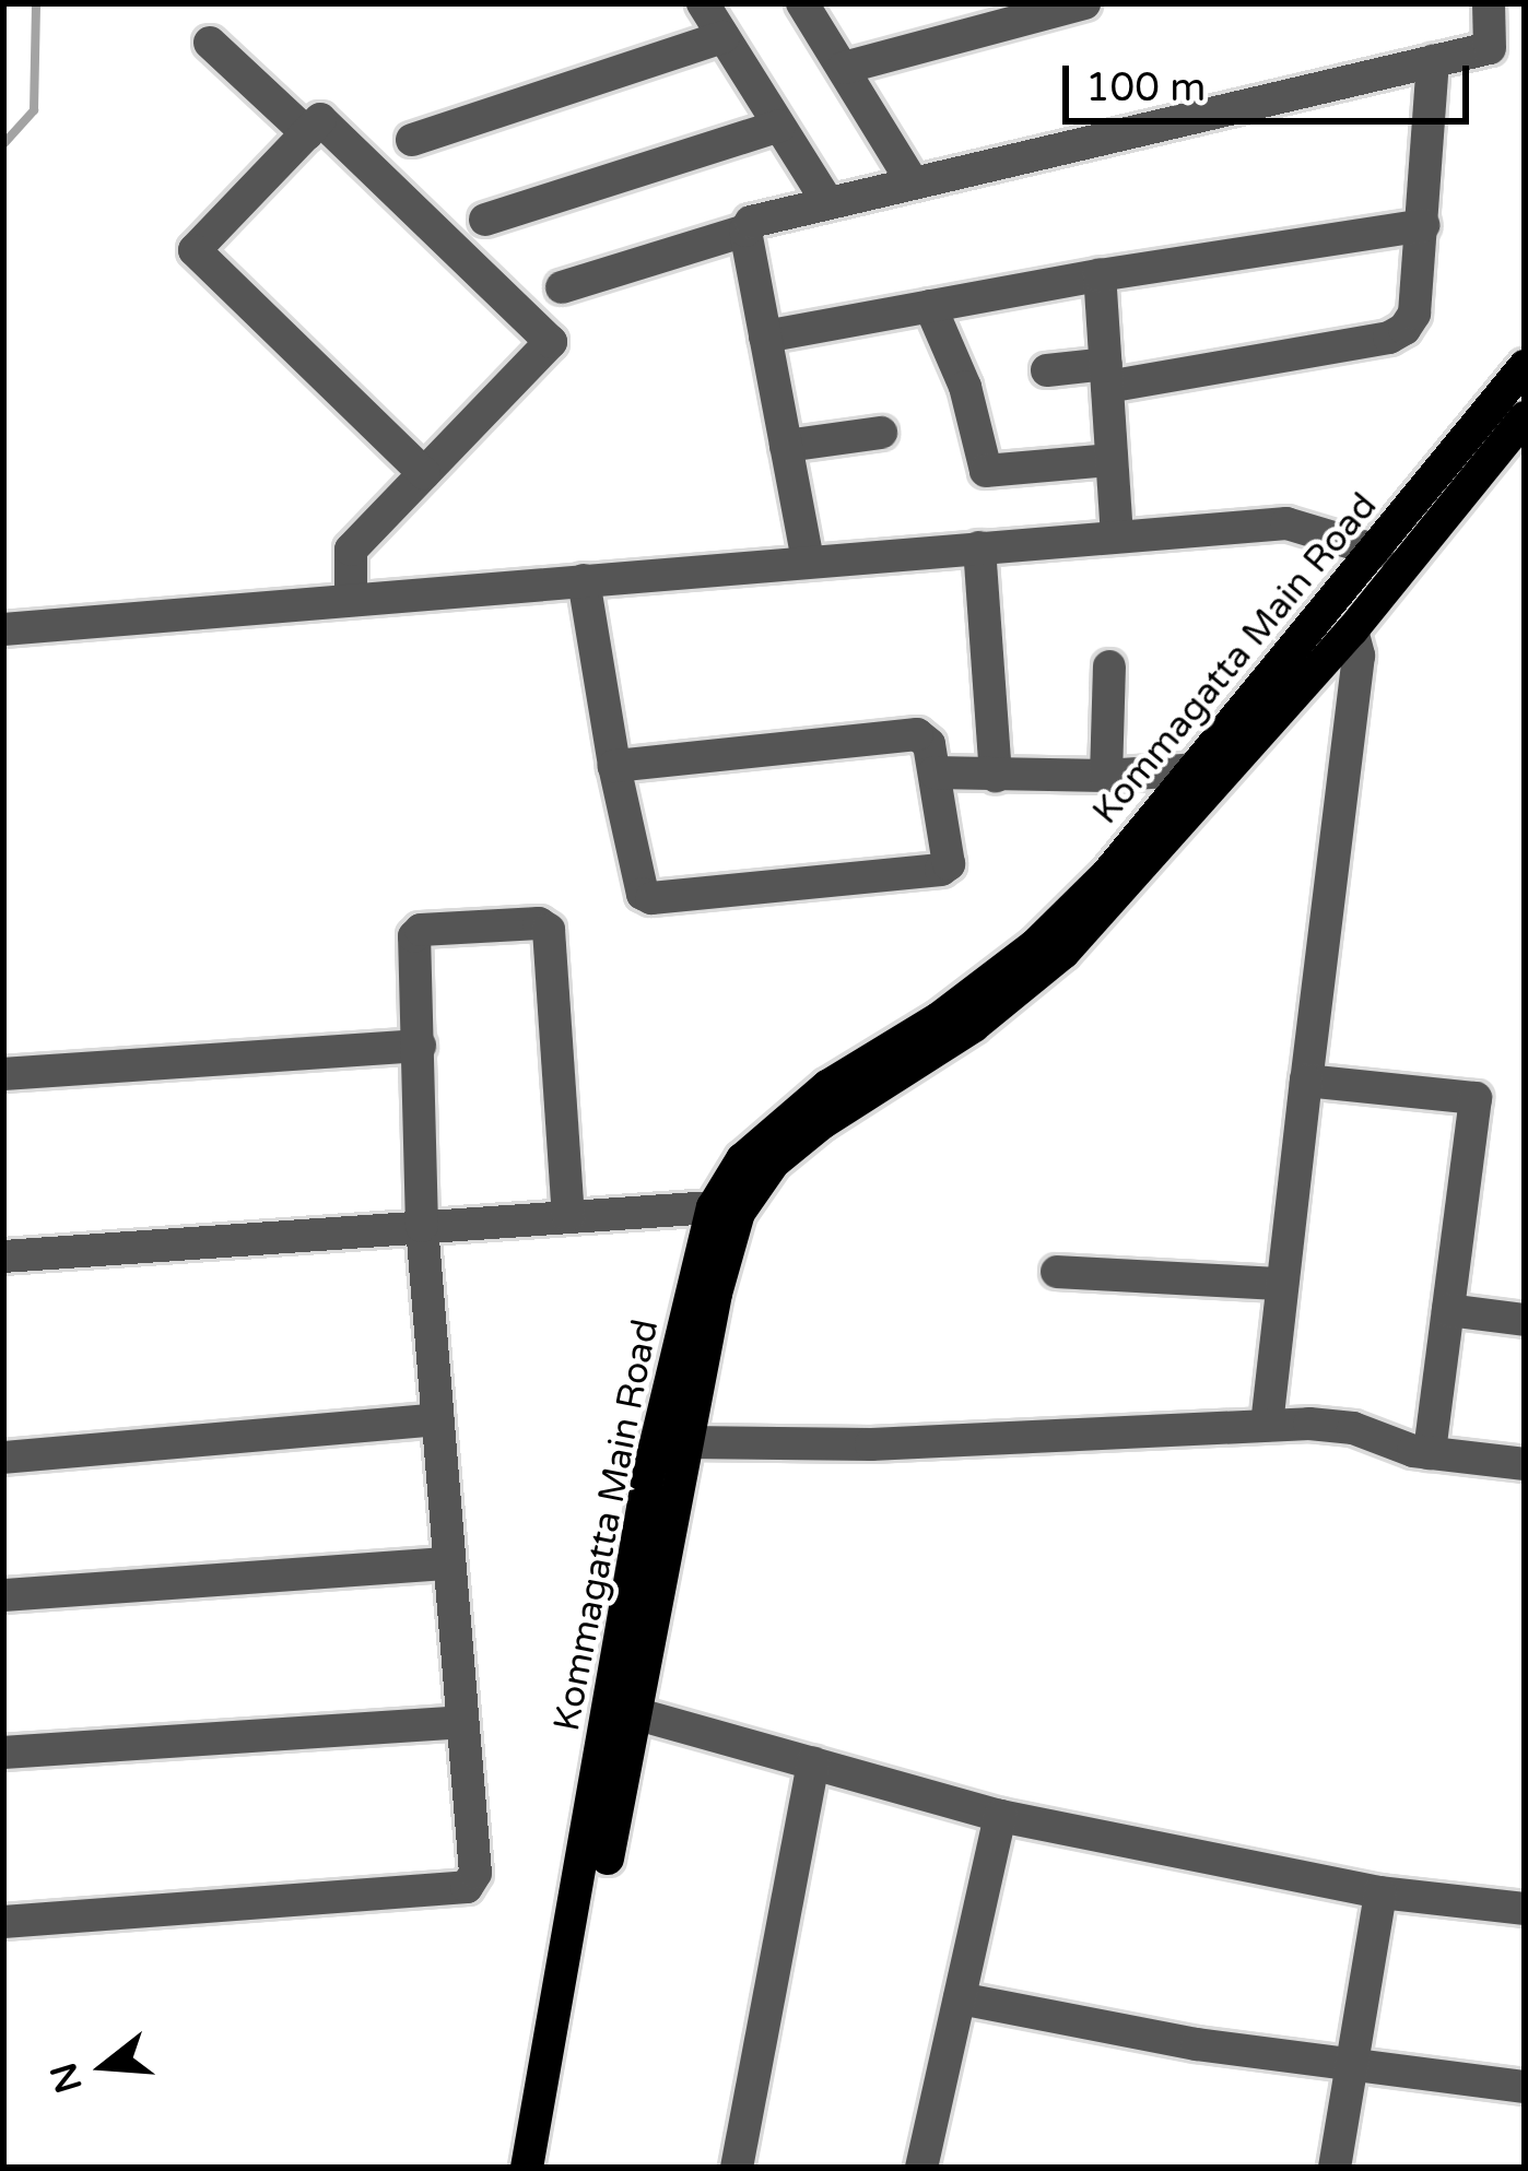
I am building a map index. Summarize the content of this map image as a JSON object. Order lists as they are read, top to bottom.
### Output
{
  "streets": {
    "main road": ["Kommagatta Main Road"]
  },
  "scale_bar": "100 m",
  "north": "left"
}
